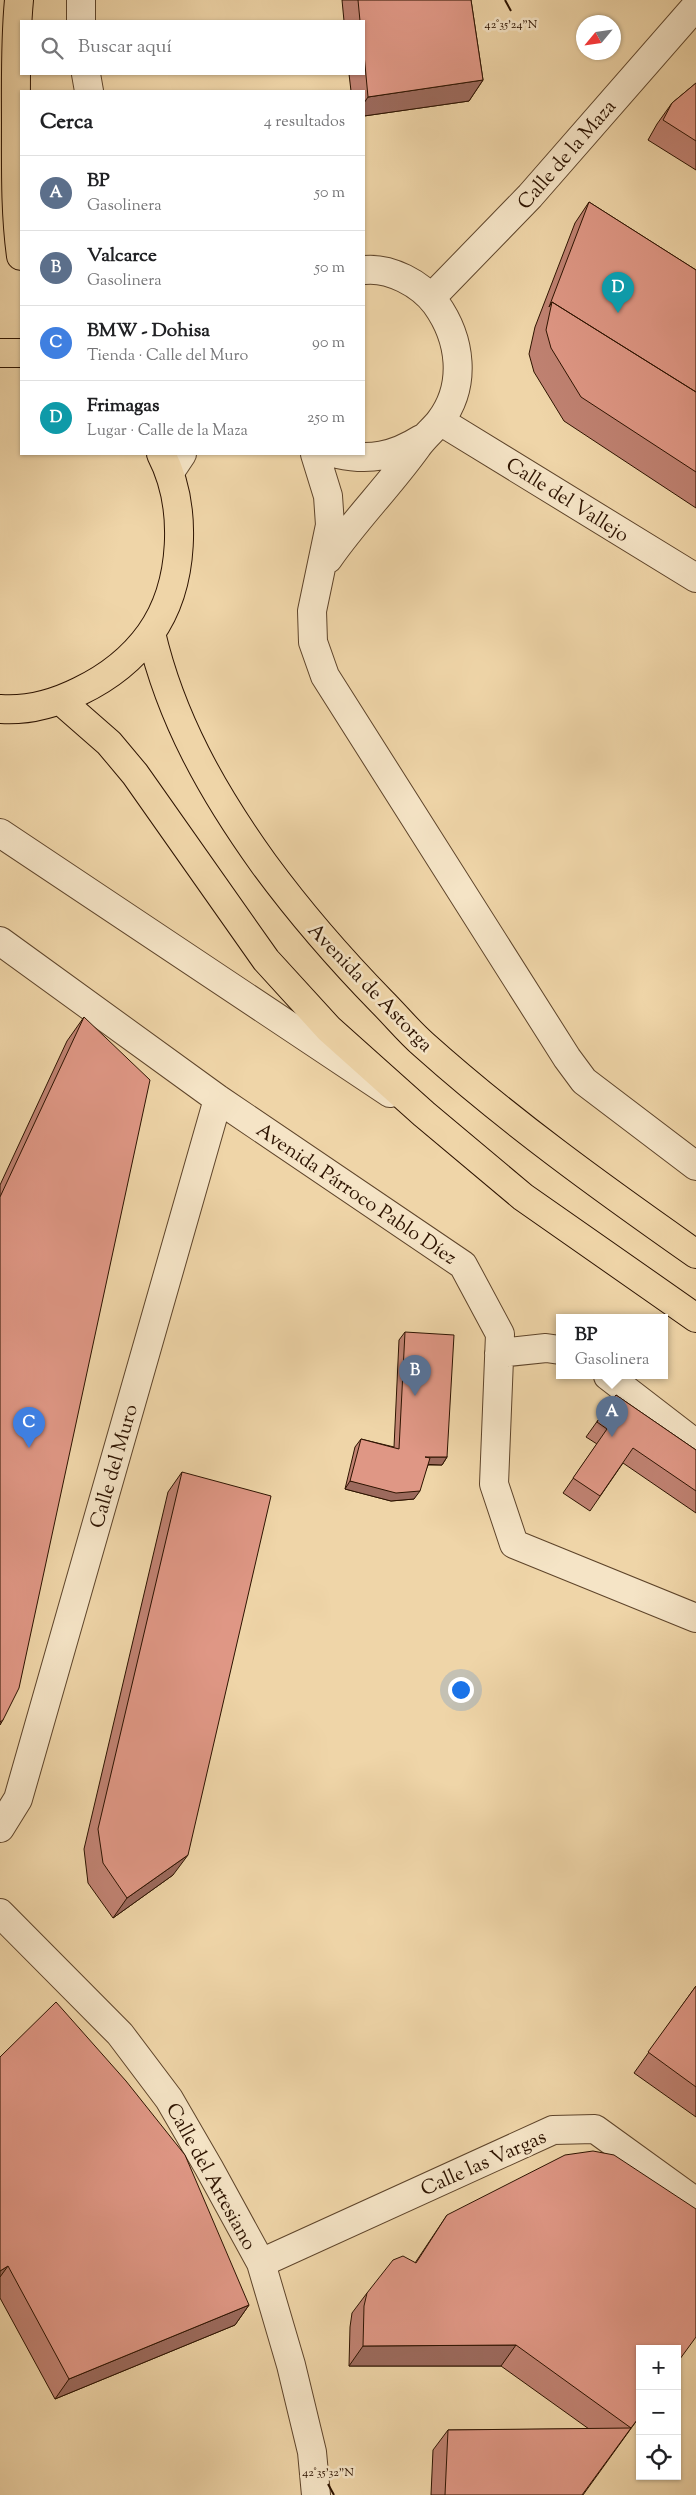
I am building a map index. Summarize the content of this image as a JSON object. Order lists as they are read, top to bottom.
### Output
{
  "streets": {
    "highway": ["Avenida de Astorga"],
    "street": [
      "Calle de la Maza",
      "Calle del Vallejo",
      "Avenida Párroco Pablo Díez",
      "Calle del Muro",
      "Calle las Vargas",
      "Calle del Artesiano"
    ]
  },
  "crossings": [
    ["Avenida Párroco Pablo Díez", "Calle del Muro"],
    ["Calle las Vargas", "Calle del Artesiano"]
  ],
  "north": "bottom left",
  "page": {
    "search": "Buscar aquí",
    "heading": ["Cerca", "4 resultados"],
    "list": [
      {
        "mark": "A",
        "name": "BP",
        "note": "Gasolinera",
        "value": "50 m"
      },
      {
        "mark": "B",
        "name": "Valcarce",
        "note": "Gasolinera",
        "value": "50 m"
      },
      {
        "mark": "C",
        "name": "BMW - Dohisa",
        "note": "Tienda · Calle del Muro",
        "value": "90 m"
      },
      {
        "mark": "D",
        "name": "Frimagas",
        "note": "Lugar · Calle de la Maza",
        "value": "250 m"
      }
    ],
    "pins": [
      "D",
      "B",
      "A",
      "C"
    ],
    "popup": ["BP", "Gasolinera"],
    "map_buttons": ["+", "−"]
  },
  "coordinates": ["42°35'24\"N", "42°35'32\"N"]
}
